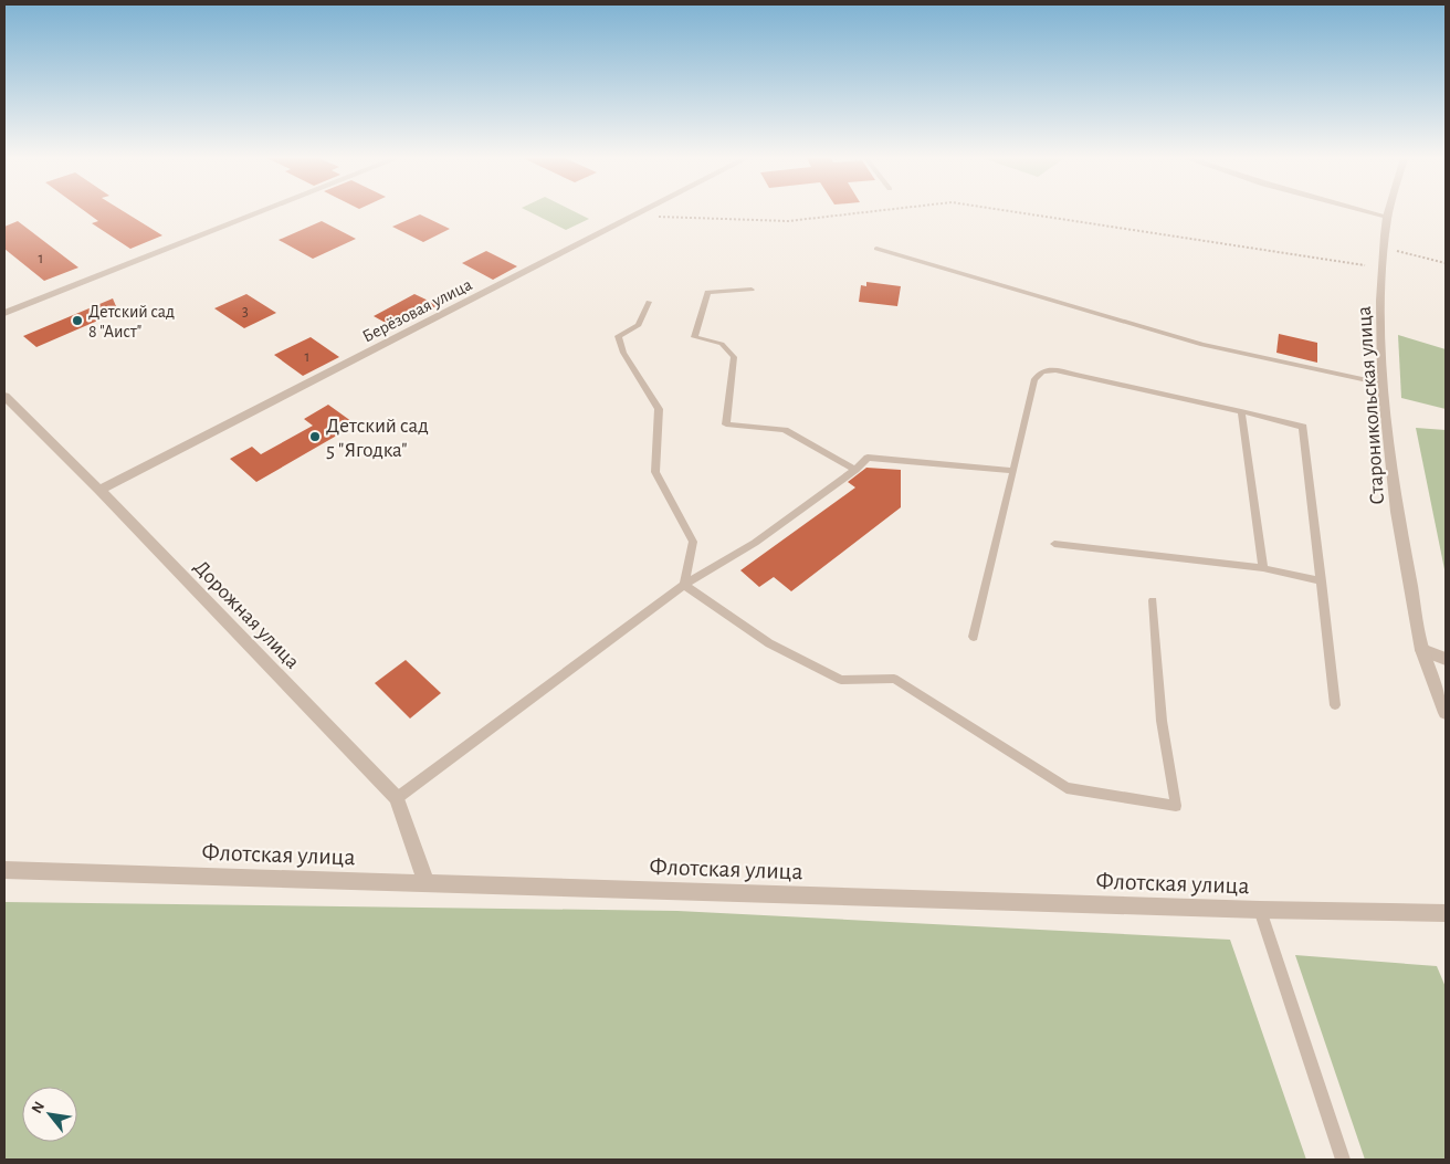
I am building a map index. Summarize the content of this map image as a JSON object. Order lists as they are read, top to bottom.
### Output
{
  "streets": {
    "street": [
      "Берёзовая улица",
      "Староникольская улица",
      "Дорожная улица",
      "Флотская улица"
    ]
  },
  "crossings": [
    ["Берёзовая улица", "Дорожная улица"],
    ["Дорожная улица", "Флотская улица"]
  ],
  "places": ["Детский сад 8 \"Аист\"", "Детский сад 5 \"Ягодка\""],
  "house_numbers": ["1", "3", "1"],
  "north": "top left"
}
